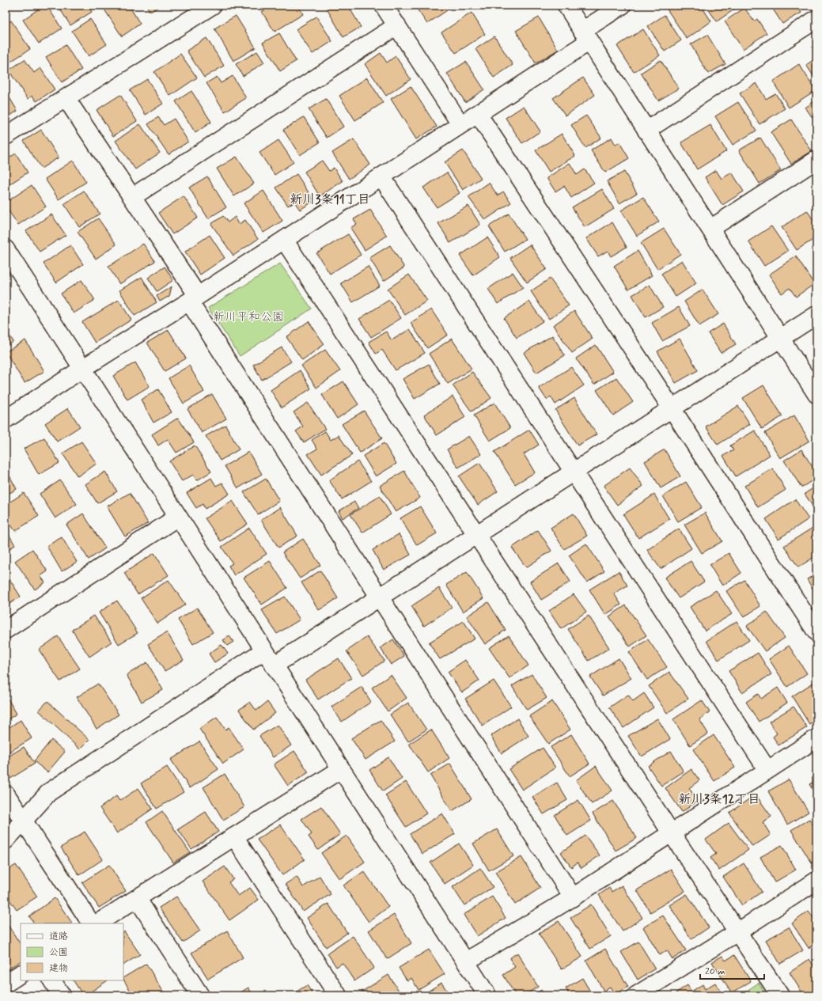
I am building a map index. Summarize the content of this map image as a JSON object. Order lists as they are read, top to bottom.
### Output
{
  "districts": ["新川3条11丁目", "新川3条12丁目"],
  "parks": ["新川平和公園"],
  "legend": ["道路", "公園", "建物"],
  "scale_bar": "20 m"
}
